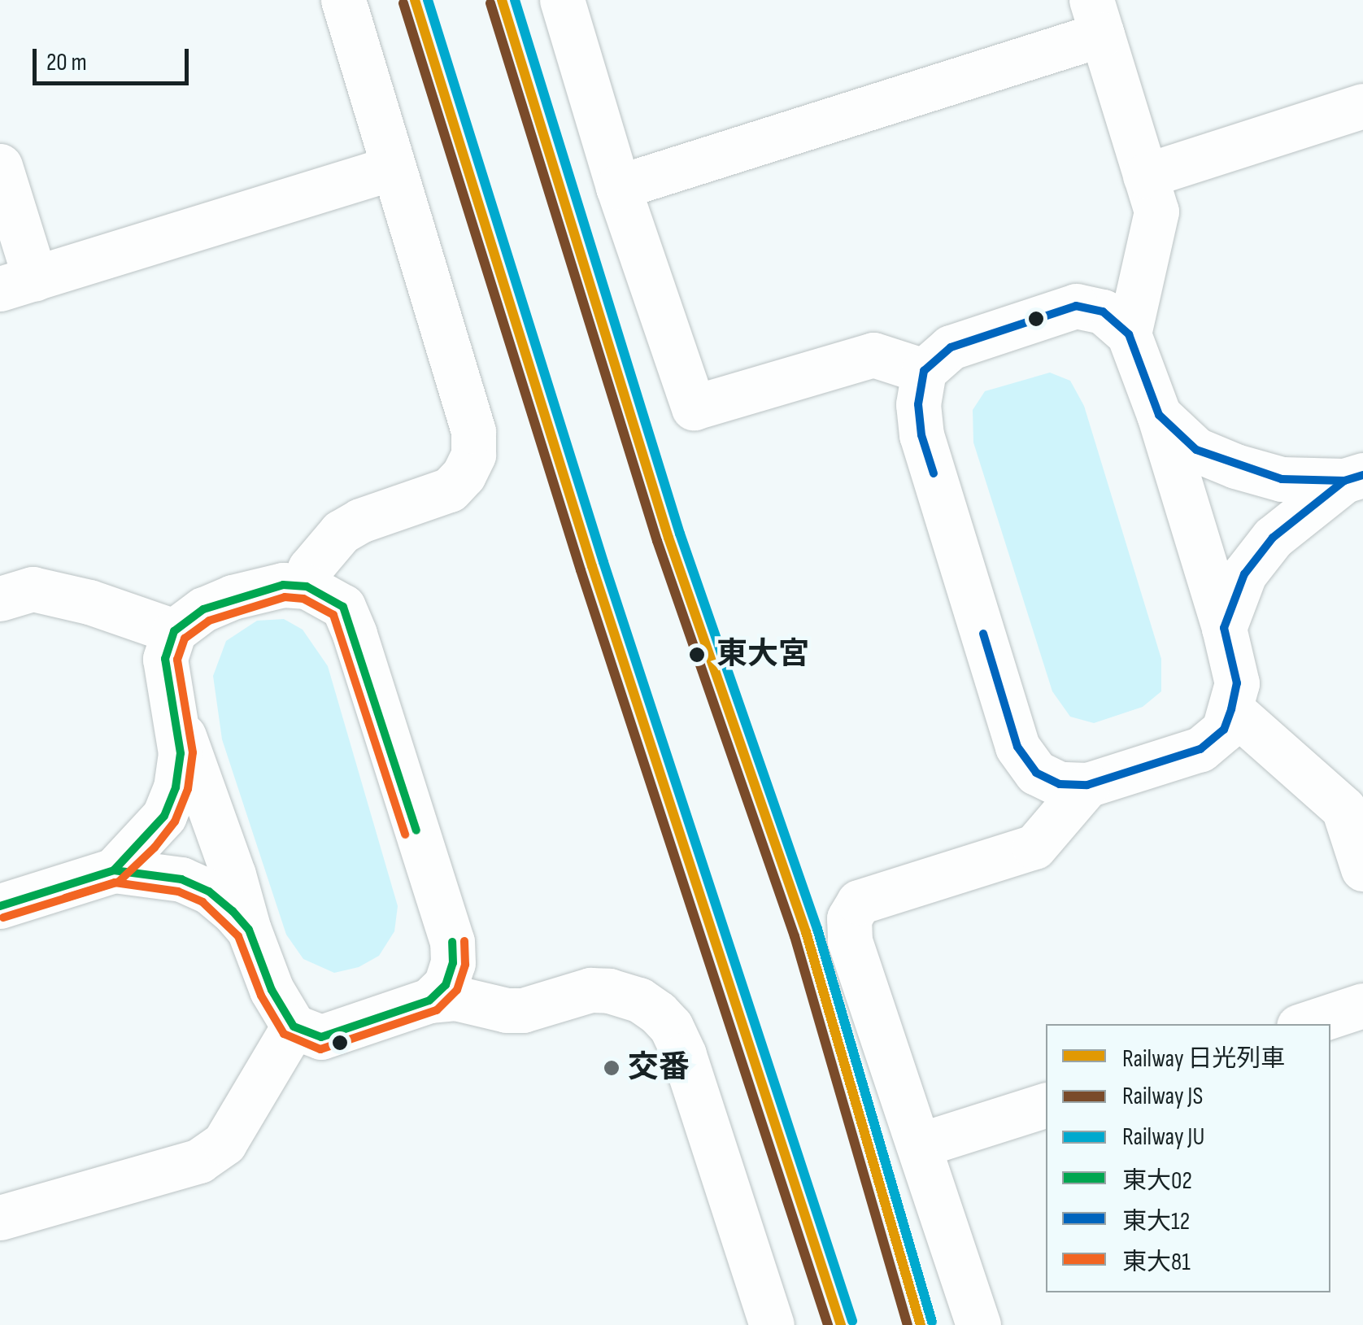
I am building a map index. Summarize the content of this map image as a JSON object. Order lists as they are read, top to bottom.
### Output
{
  "places": ["東大宮", "交番"],
  "lines": [
    "rail line 日光列車",
    "rail line JU",
    "rail line JS",
    "transit line 東大12",
    "transit line 東大02",
    "transit line 東大81"
  ],
  "legend": [
    "Railway 日光列車",
    "Railway JS",
    "Railway JU",
    "東大02",
    "東大12",
    "東大81"
  ],
  "scale_bar": "20 m"
}
